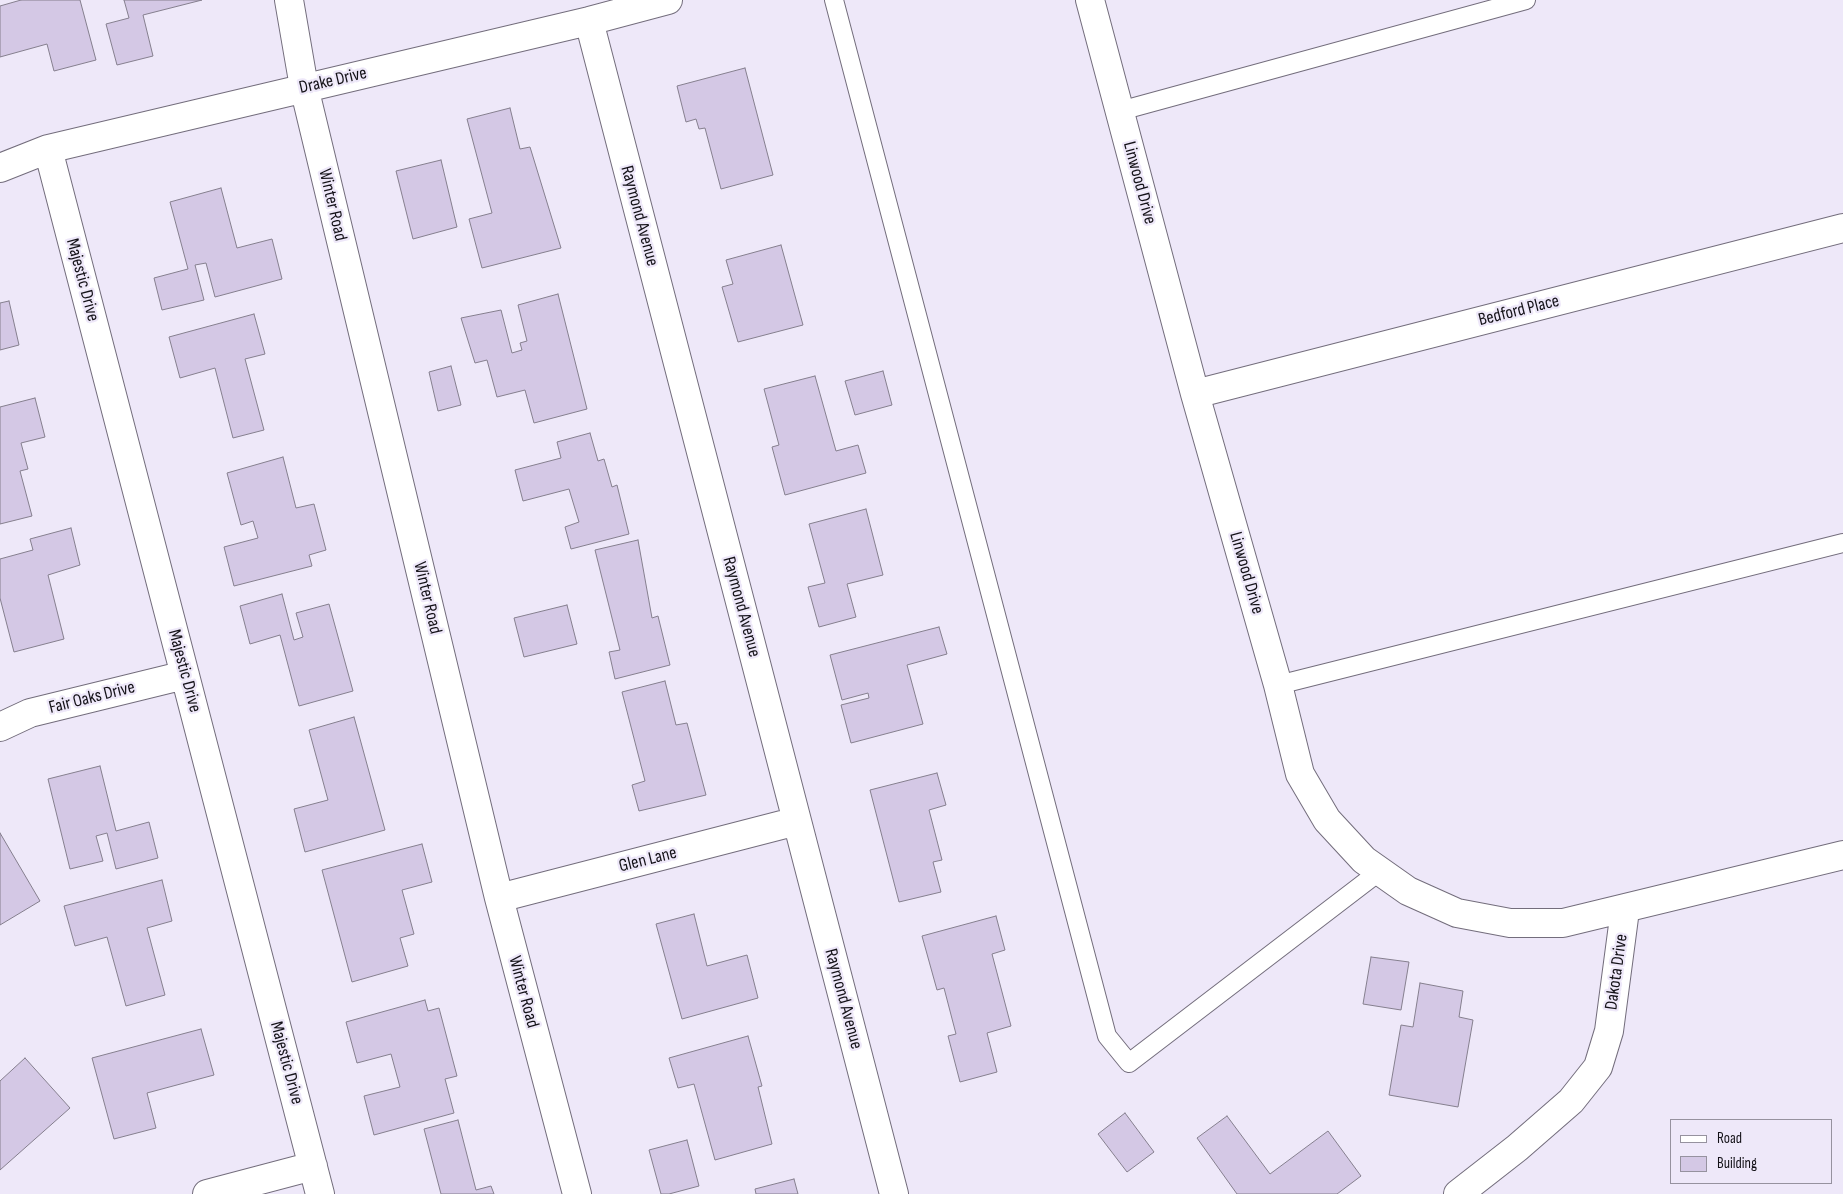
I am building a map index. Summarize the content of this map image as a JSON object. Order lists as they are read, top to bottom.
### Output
{
  "streets": {
    "street": [
      "Drake Drive",
      "Linwood Drive",
      "Winter Road",
      "Raymond Avenue",
      "Majestic Drive",
      "Bedford Place",
      "Fair Oaks Drive",
      "Glen Lane",
      "Dakota Drive"
    ]
  },
  "crossings": [
    ["Drake Drive", "Winter Road"],
    ["Drake Drive", "Raymond Avenue"],
    ["Drake Drive", "Majestic Drive"],
    ["Linwood Drive", "Bedford Place"],
    ["Linwood Drive", "Dakota Drive"],
    ["Winter Road", "Glen Lane"],
    ["Raymond Avenue", "Glen Lane"],
    ["Majestic Drive", "Fair Oaks Drive"]
  ],
  "legend": ["Road", "Building"]
}
